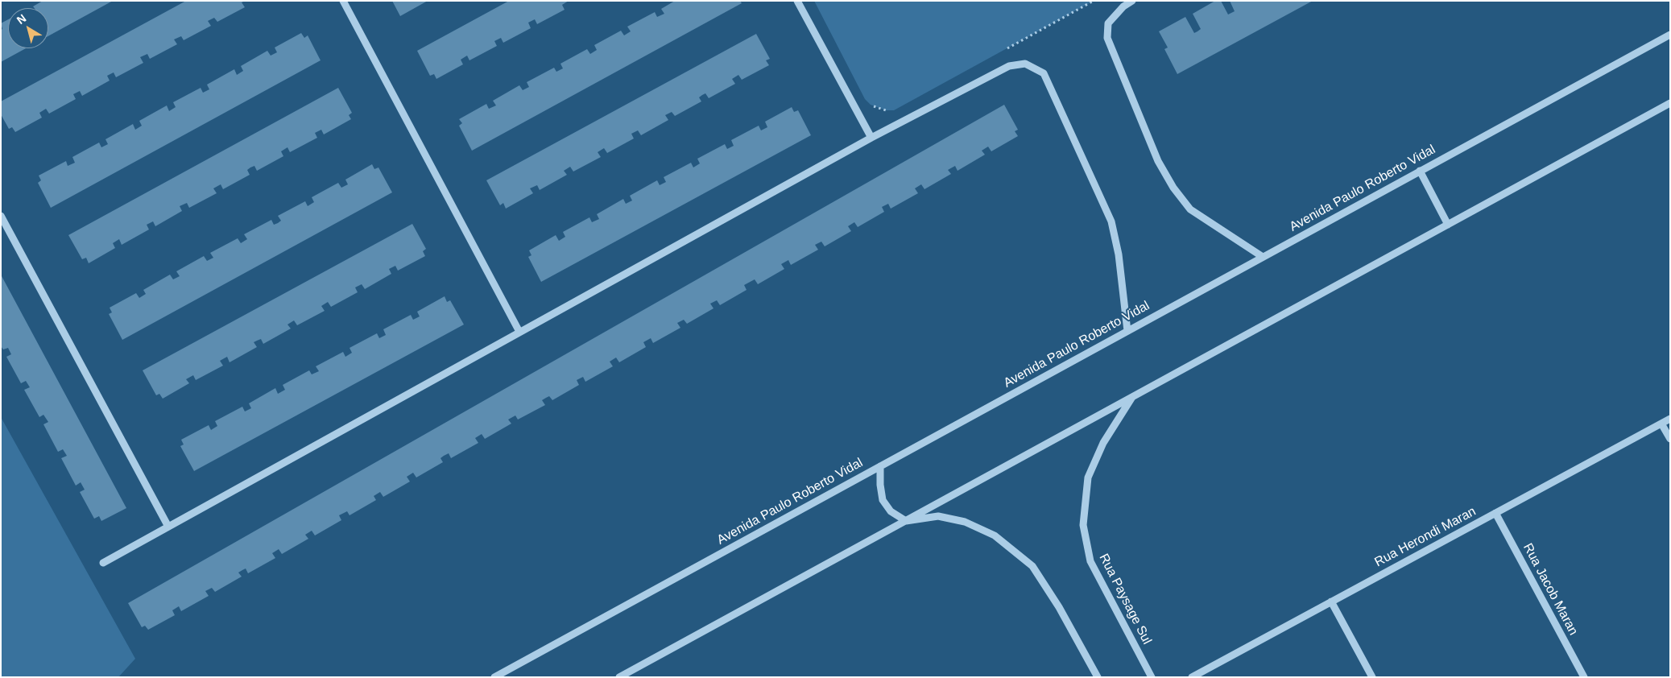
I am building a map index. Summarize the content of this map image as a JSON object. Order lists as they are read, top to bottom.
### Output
{
  "streets": {
    "street": [
      "Avenida Paulo Roberto Vidal",
      "Rua Herondi Maran",
      "Rua Jacob Maran",
      "Rua Paysage Sul"
    ]
  },
  "crossings": [
    ["Rua Herondi Maran", "Rua Jacob Maran"]
  ],
  "north": "top left"
}
